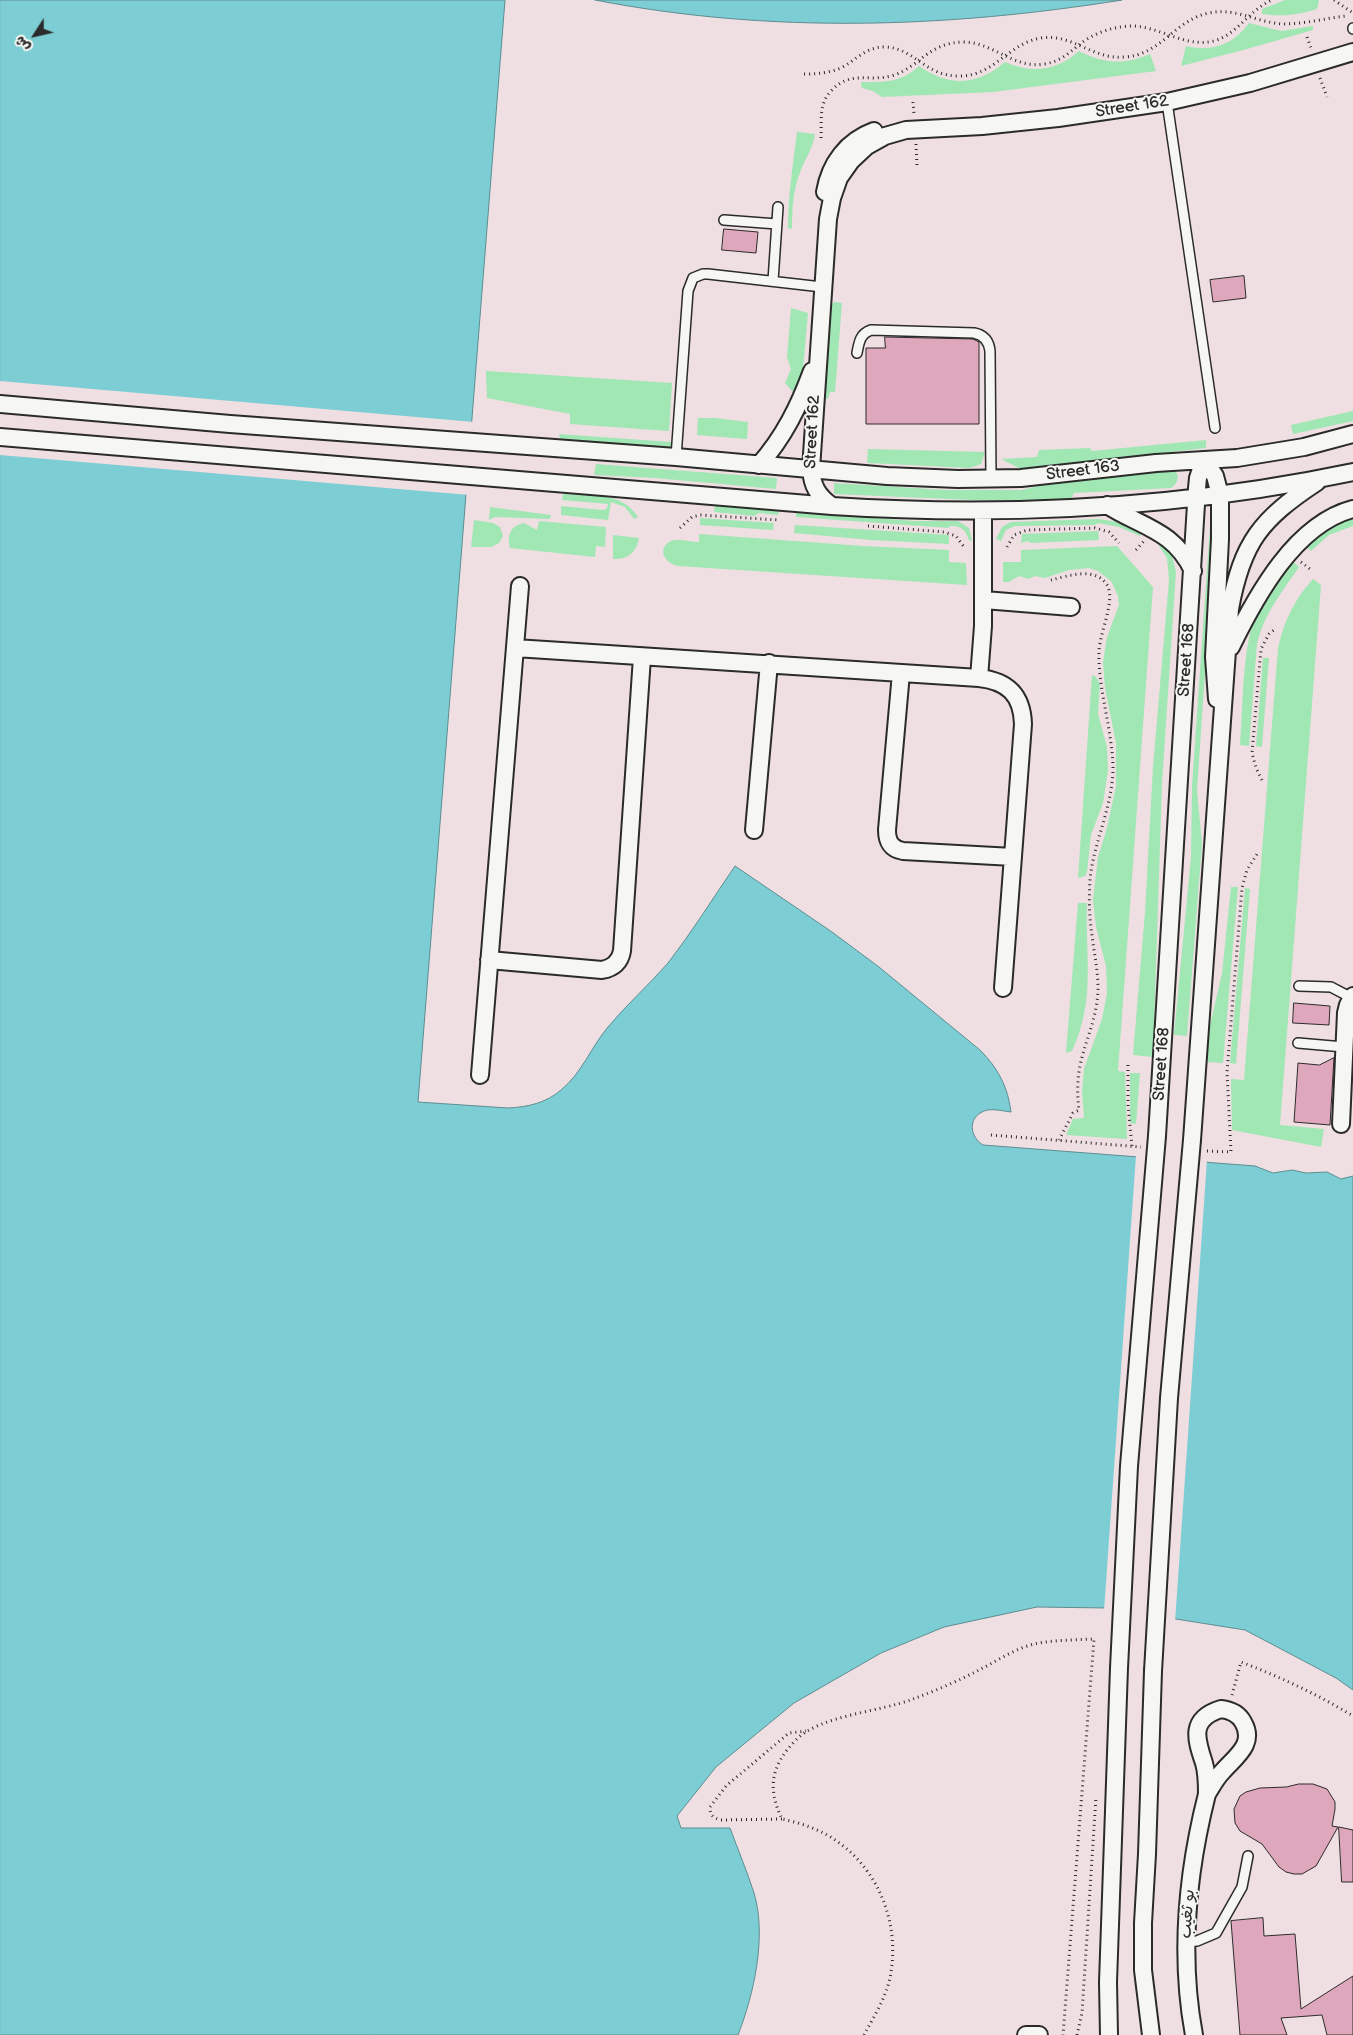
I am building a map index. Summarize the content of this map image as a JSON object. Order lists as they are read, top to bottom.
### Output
{
  "streets": {
    "street": [
      "Street 162",
      "Street 163",
      "Street 168",
      "بو ثغيب"
    ]
  },
  "crossings": [
    ["Street 162", "Street 163"],
    ["Street 163", "Street 168"]
  ],
  "north": "bottom left"
}
